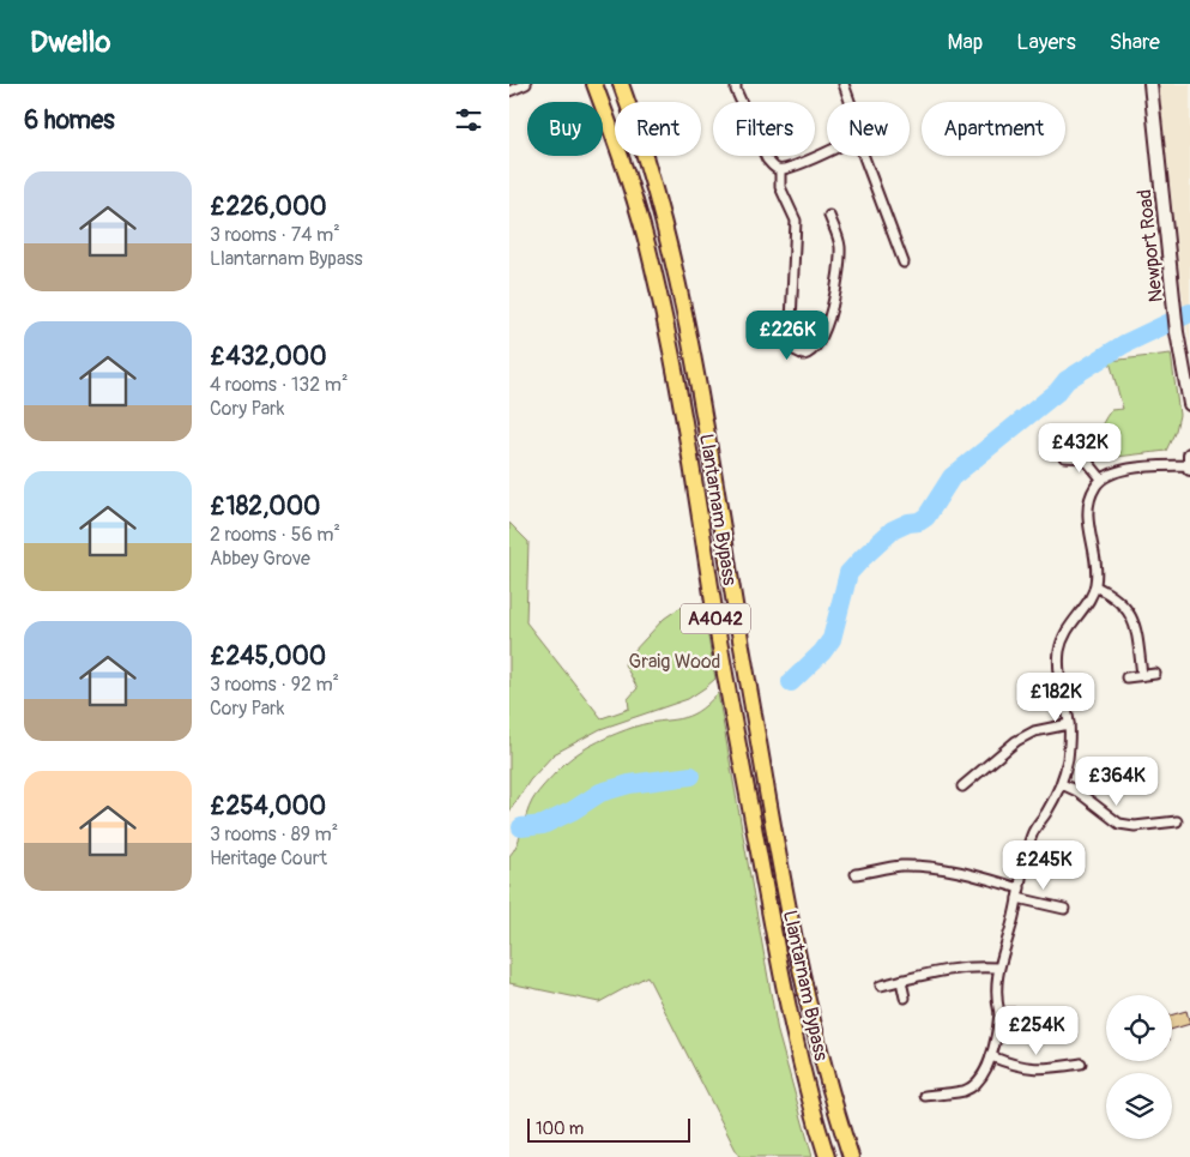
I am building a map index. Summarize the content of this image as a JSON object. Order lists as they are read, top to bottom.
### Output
{
  "streets": {
    "highway": ["Llantarnam Bypass", "A4042"],
    "street": ["Newport Road"]
  },
  "parks": ["Graig Wood"],
  "scale_bar": "100 m",
  "page": {
    "header": "Dwello",
    "nav": ["Map", "Layers", "Share"],
    "heading": "6 homes",
    "chip": [
      "Buy",
      "Rent",
      "Filters",
      "New",
      "Apartment"
    ],
    "list": [
      {
        "name": "£226,000",
        "note": "3 rooms · 74 m² · Llantarnam Bypass"
      },
      {
        "name": "£432,000",
        "note": "4 rooms · 132 m² · Cory Park"
      },
      {
        "name": "£182,000",
        "note": "2 rooms · 56 m² · Abbey Grove"
      },
      {
        "name": "£245,000",
        "note": "3 rooms · 92 m² · Cory Park"
      },
      {
        "name": "£254,000",
        "note": "3 rooms · 89 m² · Heritage Court"
      }
    ],
    "price": [
      "£226K",
      "£432K",
      "£182K",
      "£364K",
      "£245K",
      "£254K"
    ],
    "scale": "100 m"
  }
}
